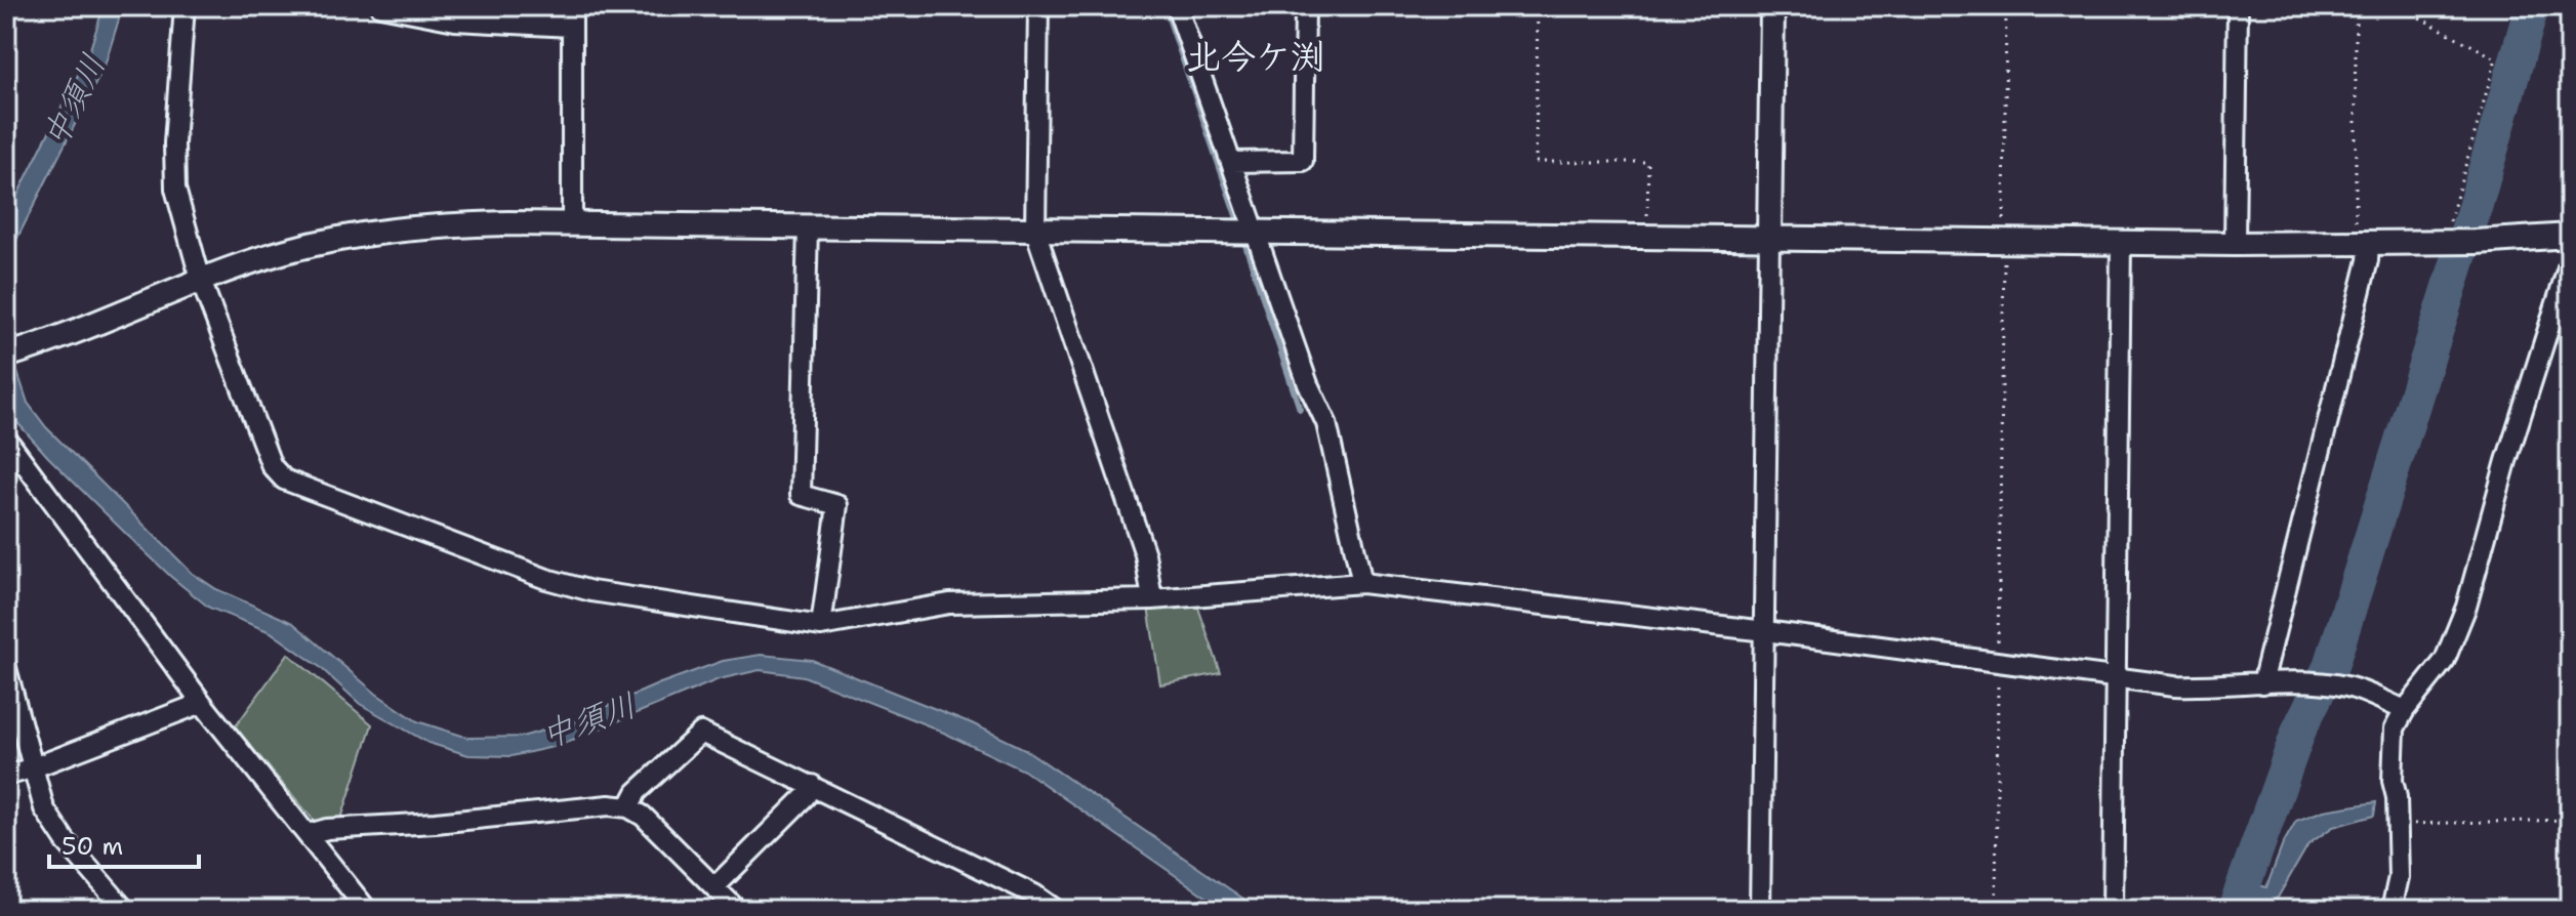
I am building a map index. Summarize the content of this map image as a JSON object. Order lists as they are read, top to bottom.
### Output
{
  "districts": ["北今ケ渕"],
  "water": ["中須川"],
  "scale_bar": "50 m"
}
